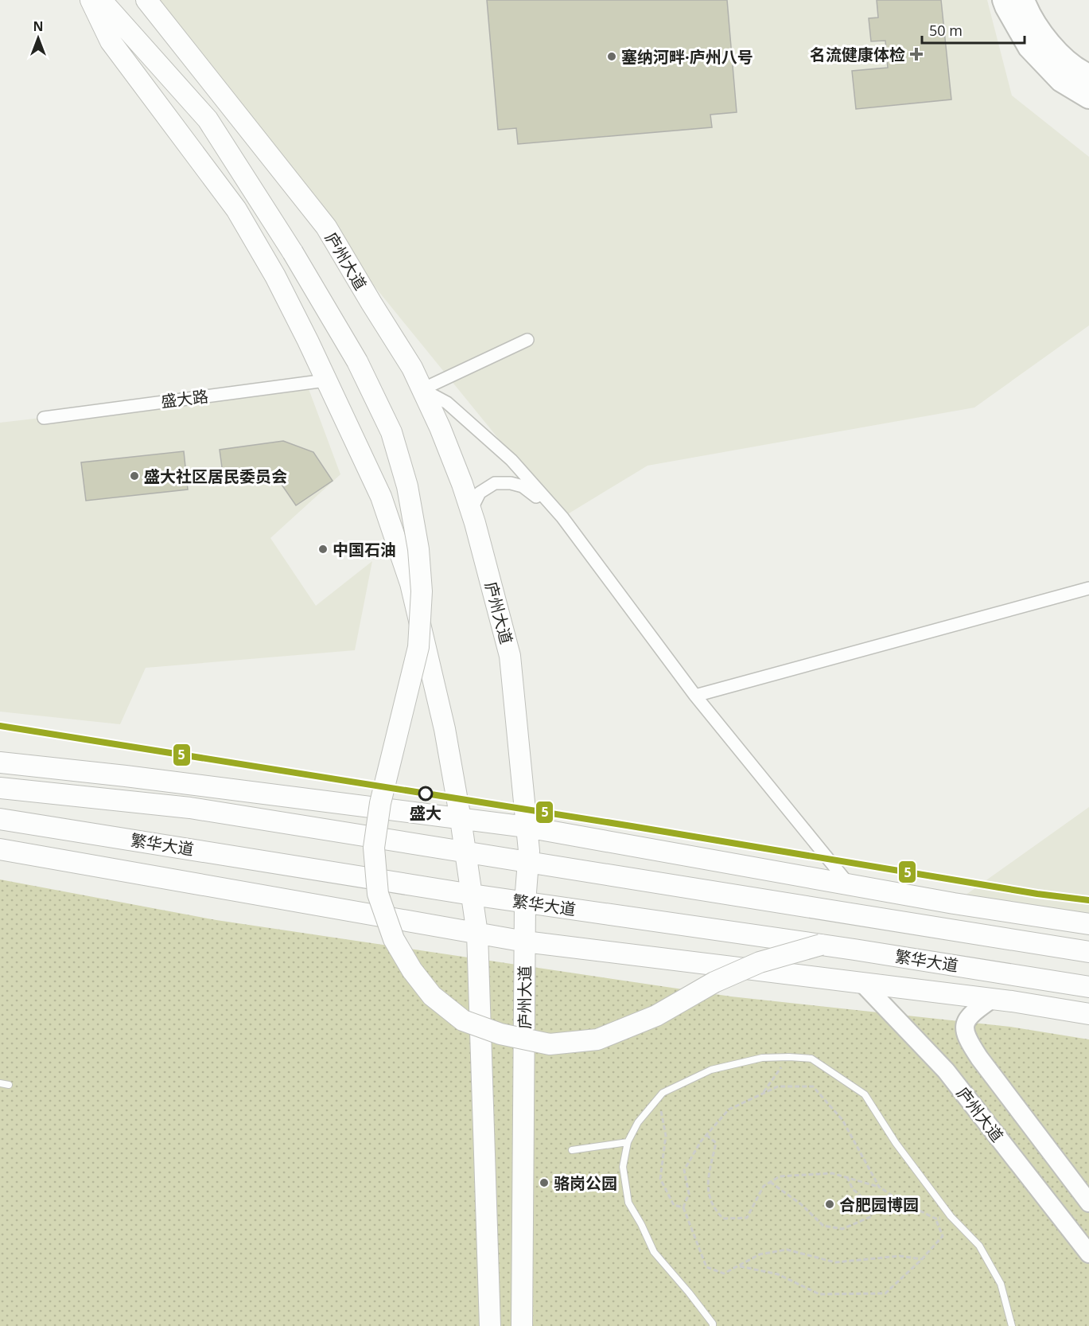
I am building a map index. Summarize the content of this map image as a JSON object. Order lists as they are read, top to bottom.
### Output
{
  "streets": {
    "main road": ["庐州大道", "繁华大道"],
    "street": ["盛大路"]
  },
  "crossings": [
    ["庐州大道", "繁华大道"]
  ],
  "places": {
    "health": ["名流健康体检"],
    "other": [
      "塞纳河畔·庐州八号",
      "盛大社区居民委员会",
      "中国石油",
      "盛大",
      "骆岗公园",
      "合肥园博园"
    ]
  },
  "lines": ["transit line 5"],
  "scale_bar": "50 m",
  "north": "top"
}
